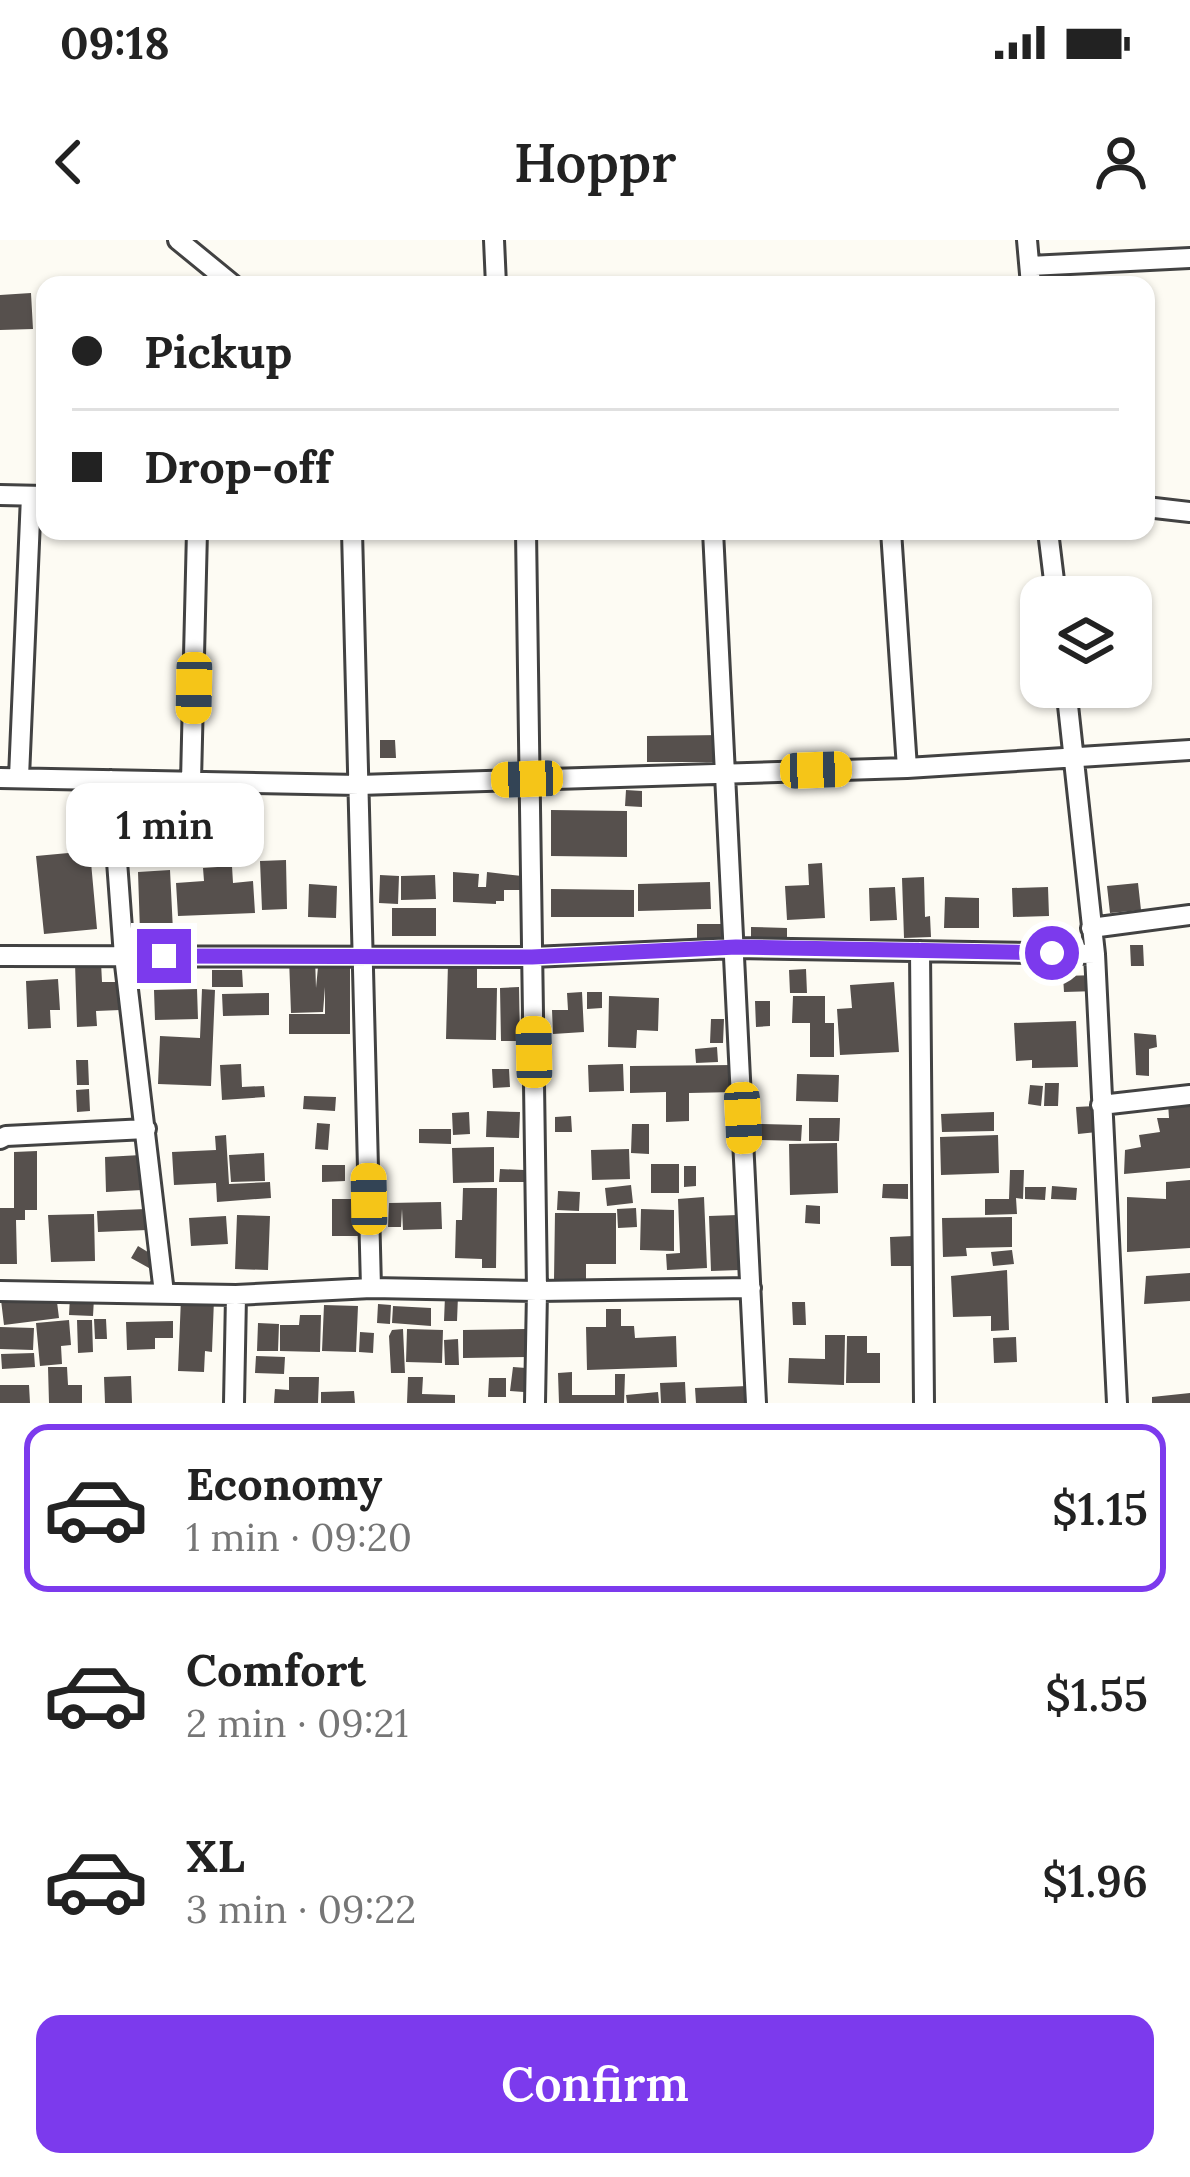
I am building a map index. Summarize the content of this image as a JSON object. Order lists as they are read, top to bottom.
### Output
{
  "page": {
    "status": "09:18",
    "header": "Hoppr",
    "banner": ["Pickup", "Drop-off"],
    "bubble": "1 min",
    "list": [
      {
        "name": "Economy",
        "note": "1 min · 09:20",
        "value": "$1.15"
      },
      {
        "name": "Comfort",
        "note": "2 min · 09:21",
        "value": "$1.55"
      },
      {
        "name": "XL",
        "note": "3 min · 09:22",
        "value": "$1.96"
      }
    ],
    "buttons": "Confirm"
  }
}
